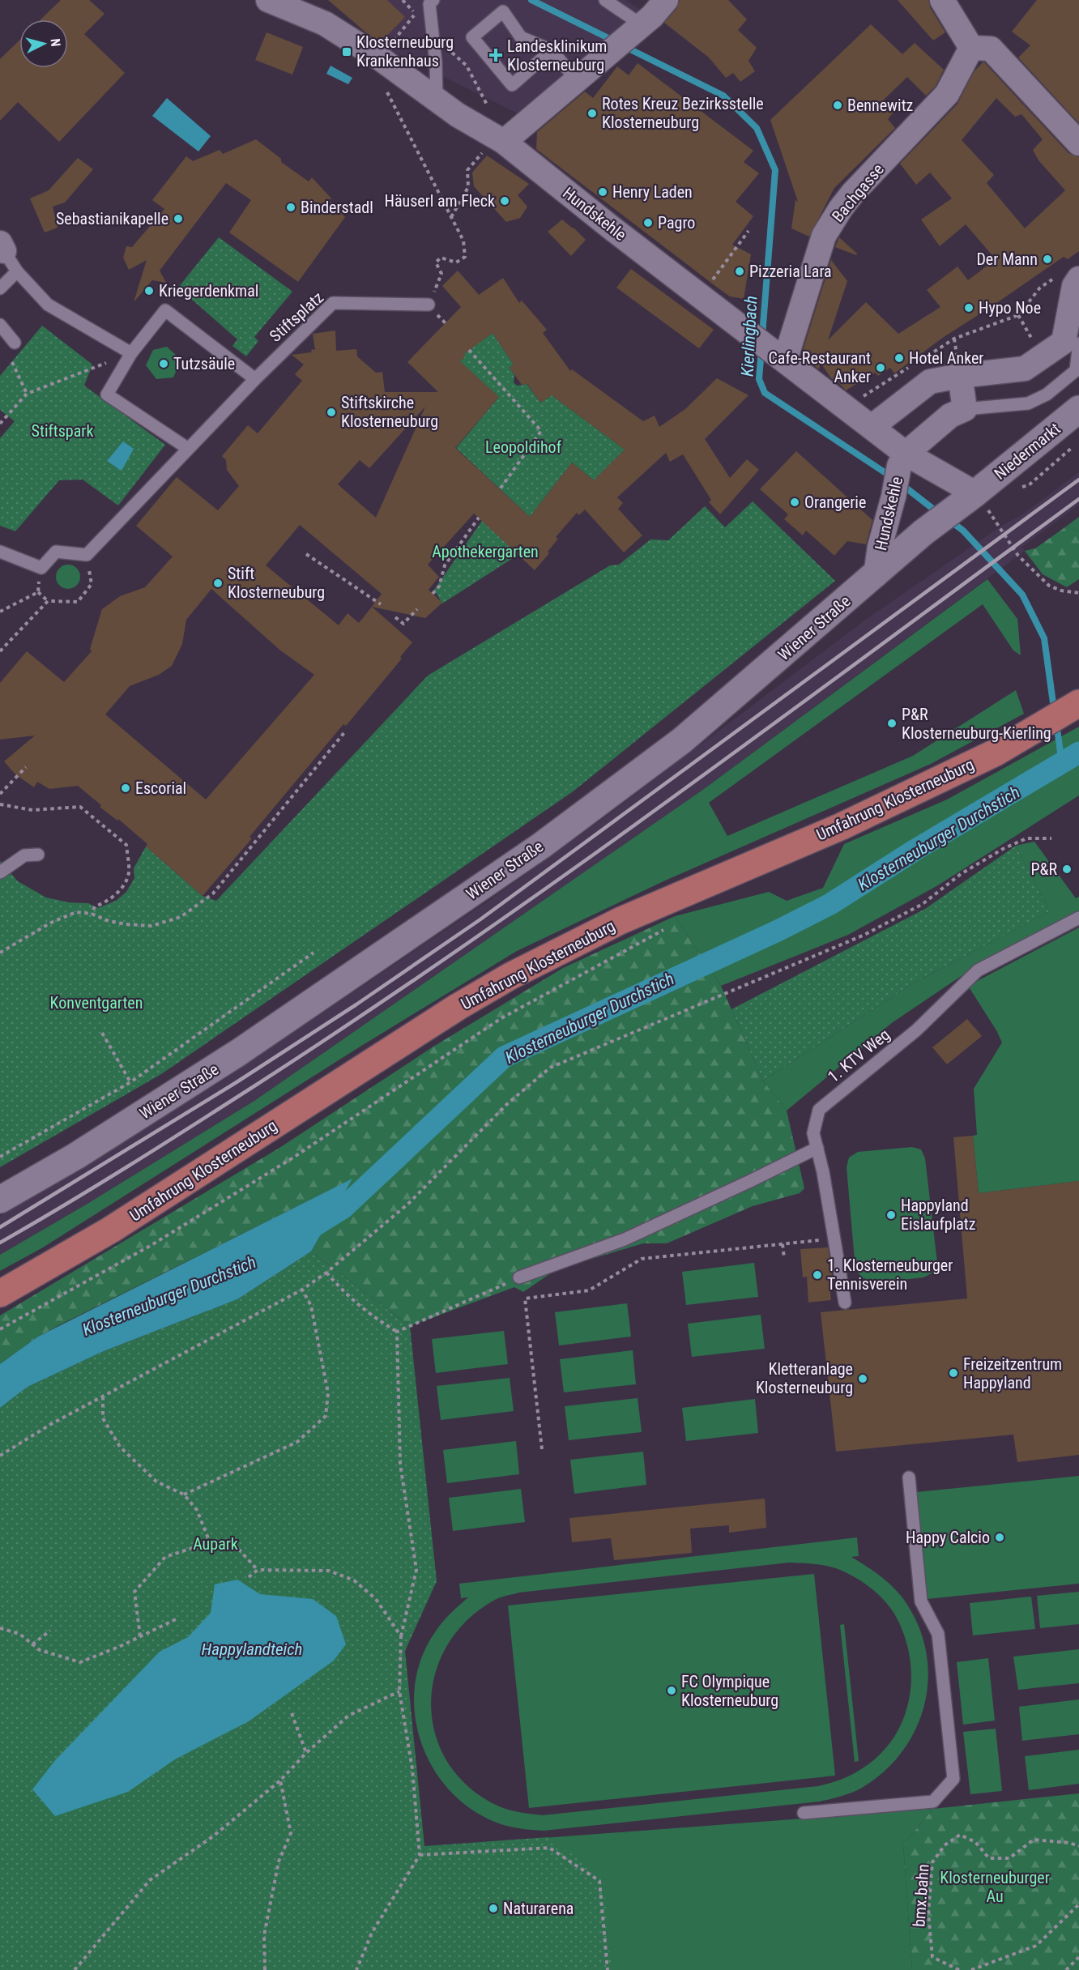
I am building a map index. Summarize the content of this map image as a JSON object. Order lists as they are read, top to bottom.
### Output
{
  "streets": {
    "main road": ["Umfahrung Klosterneuburg"],
    "street": [
      "Bachgasse",
      "Hundskehle",
      "Niedermarkt",
      "Wiener Straße"
    ],
    "lane": ["Stiftsplatz", "1. KTV Weg"],
    "path": ["bmx.bahn"]
  },
  "crossings": [
    ["Bachgasse", "Hundskehle"],
    ["Hundskehle", "Niedermarkt"],
    ["Hundskehle", "Wiener Straße"],
    ["Niedermarkt", "Wiener Straße"]
  ],
  "water": ["Kierlingbach", "Klosterneuburger Durchstich", "Happylandteich"],
  "parks": [
    "Stiftspark",
    "Leopoldihof",
    "Apothekergarten",
    "Konventgarten",
    "Aupark",
    "Klosterneuburger Au"
  ],
  "places": {
    "transit": ["Klosterneuburg Krankenhaus"],
    "health": ["Landesklinikum Klosterneuburg"],
    "other": [
      "Bennewitz",
      "Rotes Kreuz Bezirksstelle Klosterneuburg",
      "Henry Laden",
      "Häuserl am Fleck",
      "Binderstadl",
      "Sebastianikapelle",
      "Pagro",
      "Der Mann",
      "Pizzeria Lara",
      "Kriegerdenkmal",
      "Hypo Noe",
      "Hotel Anker",
      "Tutzsäule",
      "Cafe-Restaurant Anker",
      "Stiftskirche Klosterneuburg",
      "Orangerie",
      "Stift Klosterneuburg",
      "P&R Klosterneuburg-Kierling",
      "Escorial",
      "P&R",
      "Happyland Eislaufplatz",
      "1. Klosterneuburger Tennisverein",
      "Freizeitzentrum Happyland",
      "Kletteranlage Klosterneuburg",
      "Happy Calcio",
      "FC Olympique Klosterneuburg",
      "Naturarena"
    ]
  },
  "north": "right"
}
